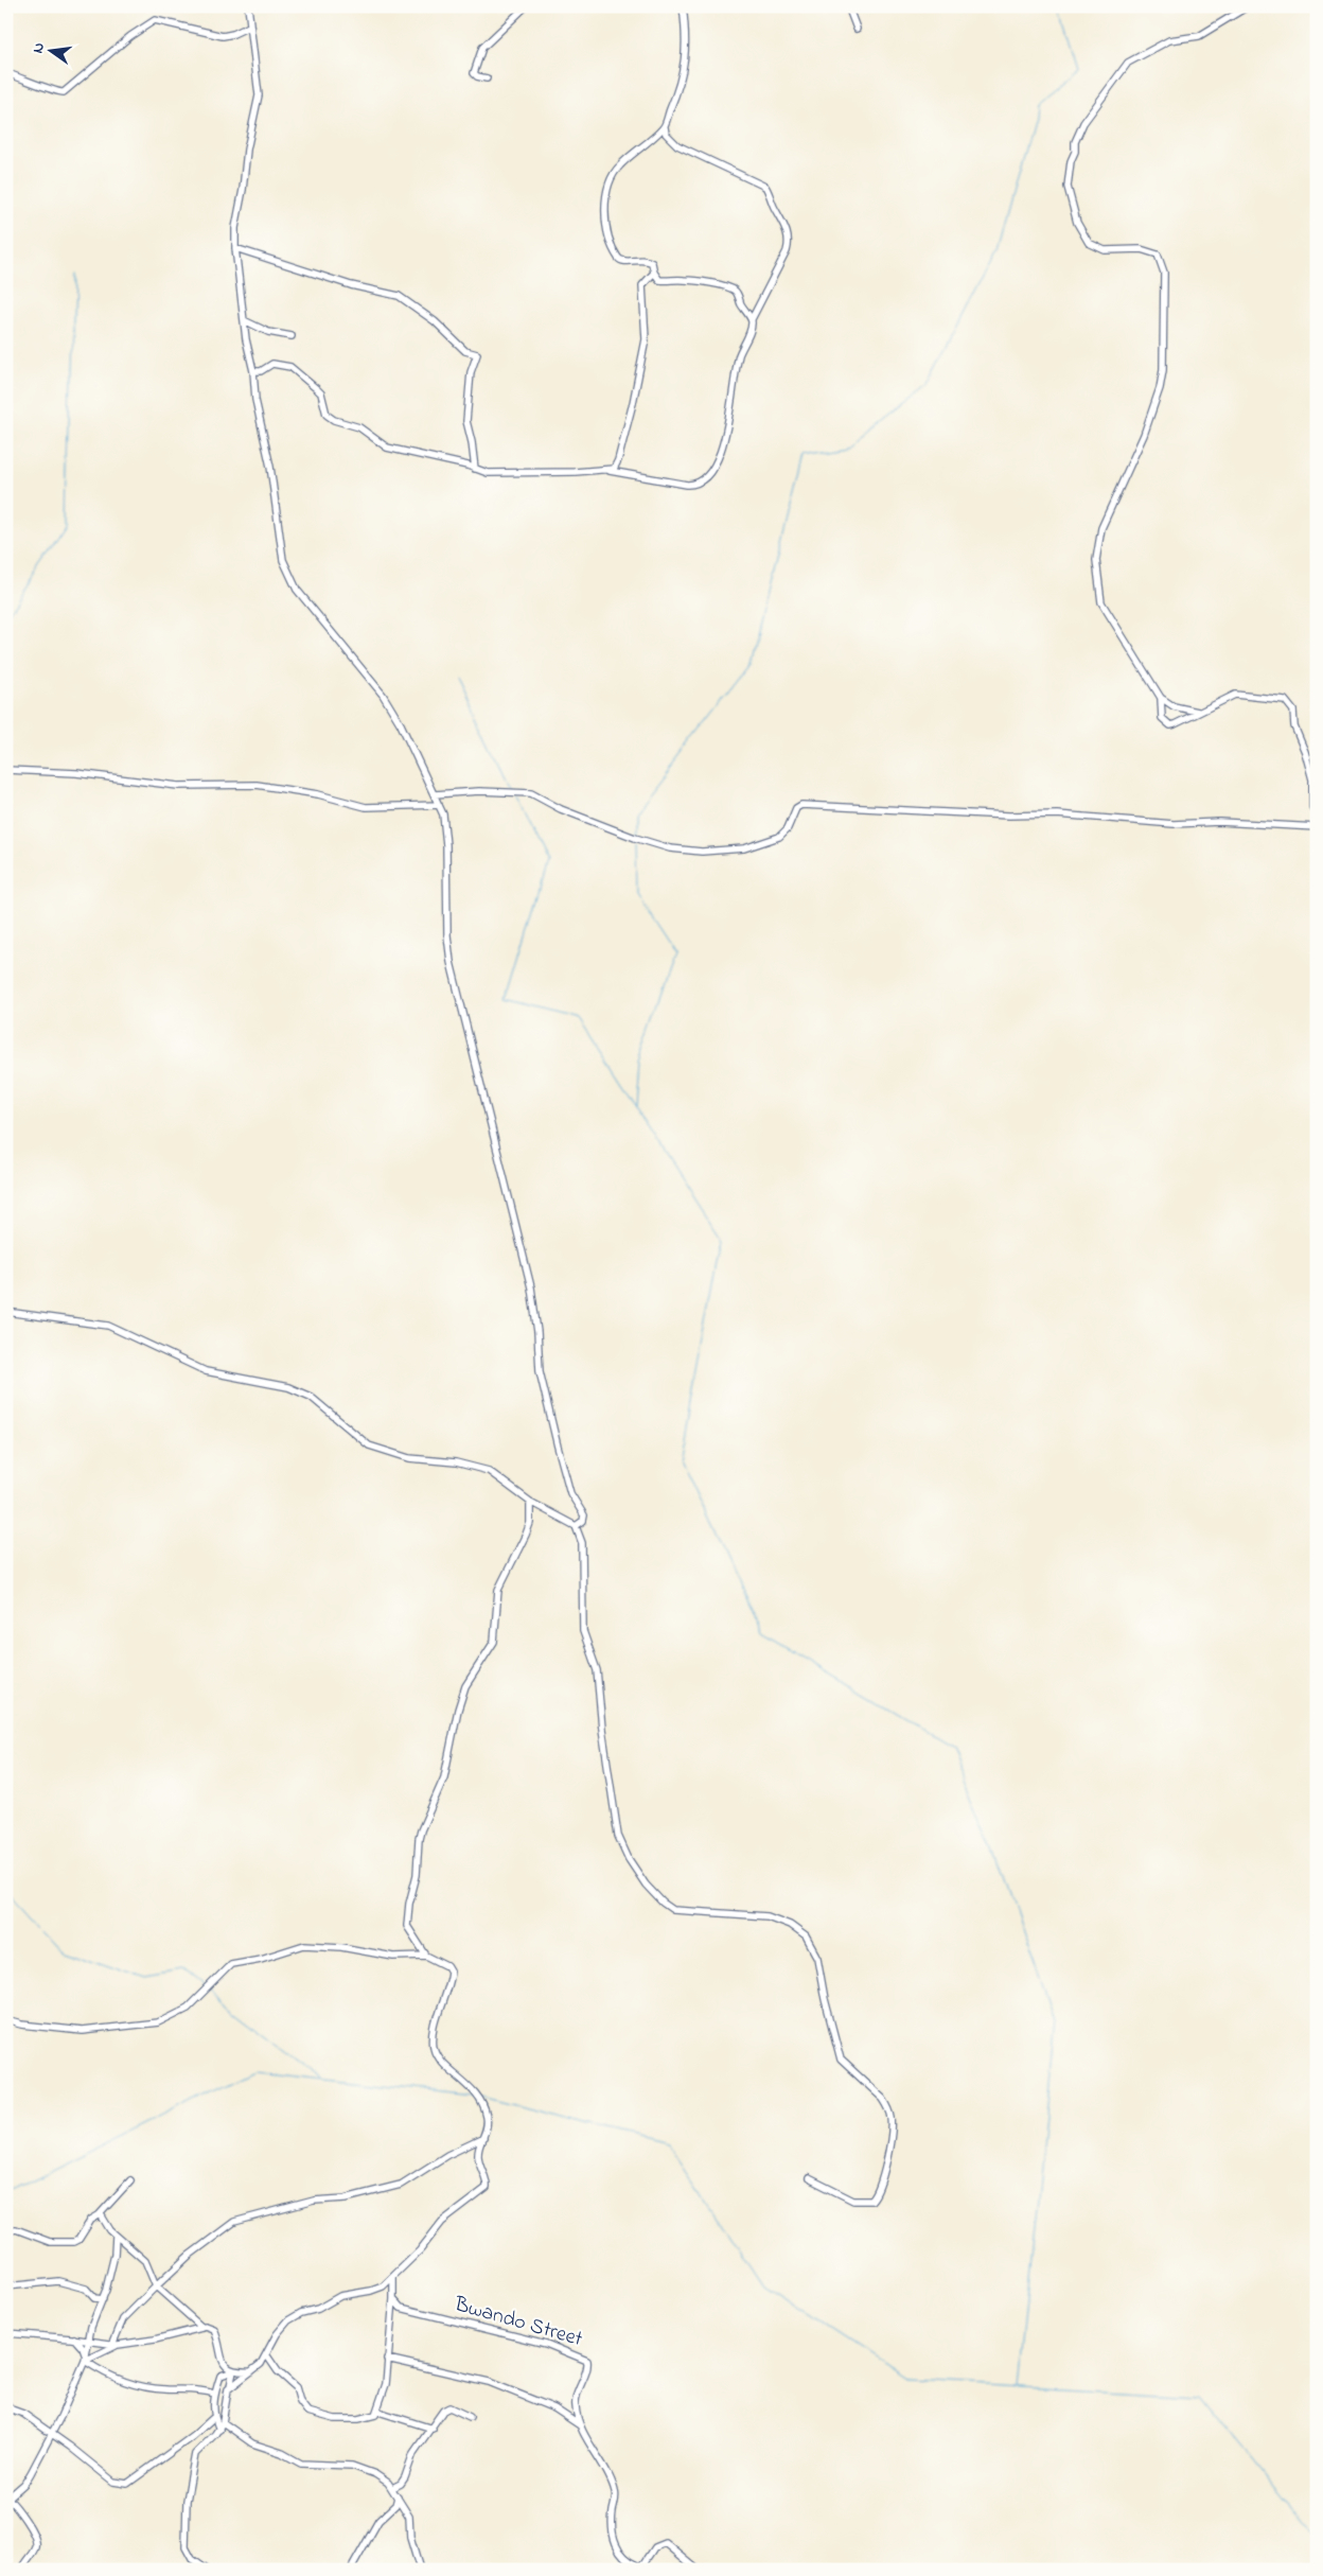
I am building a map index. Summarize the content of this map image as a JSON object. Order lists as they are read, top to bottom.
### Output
{
  "streets": {
    "street": ["Bwando Street"]
  },
  "north": "left"
}
